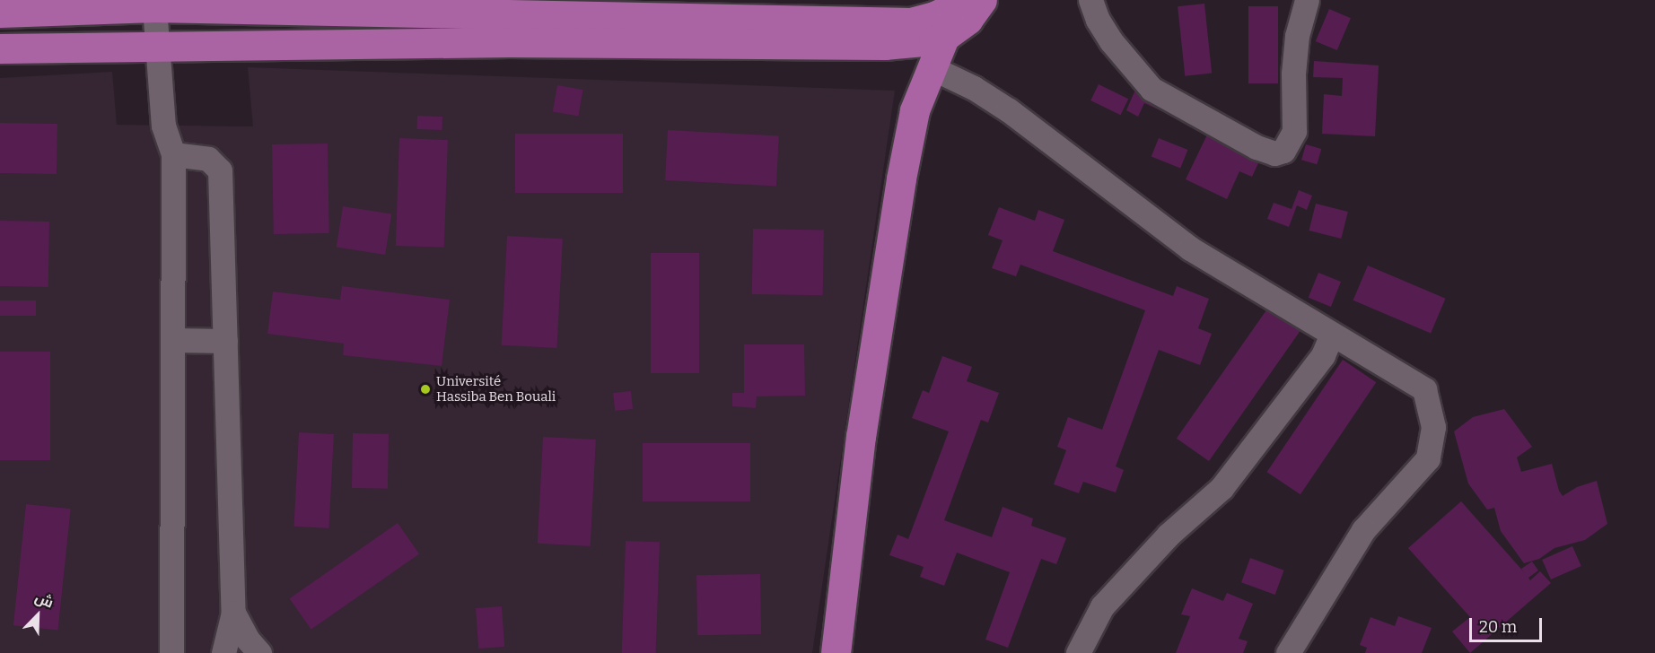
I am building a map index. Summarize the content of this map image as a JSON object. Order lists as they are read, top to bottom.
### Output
{
  "places": ["Université Hassiba Ben Bouali"],
  "scale_bar": "20 m",
  "north": "top right"
}
